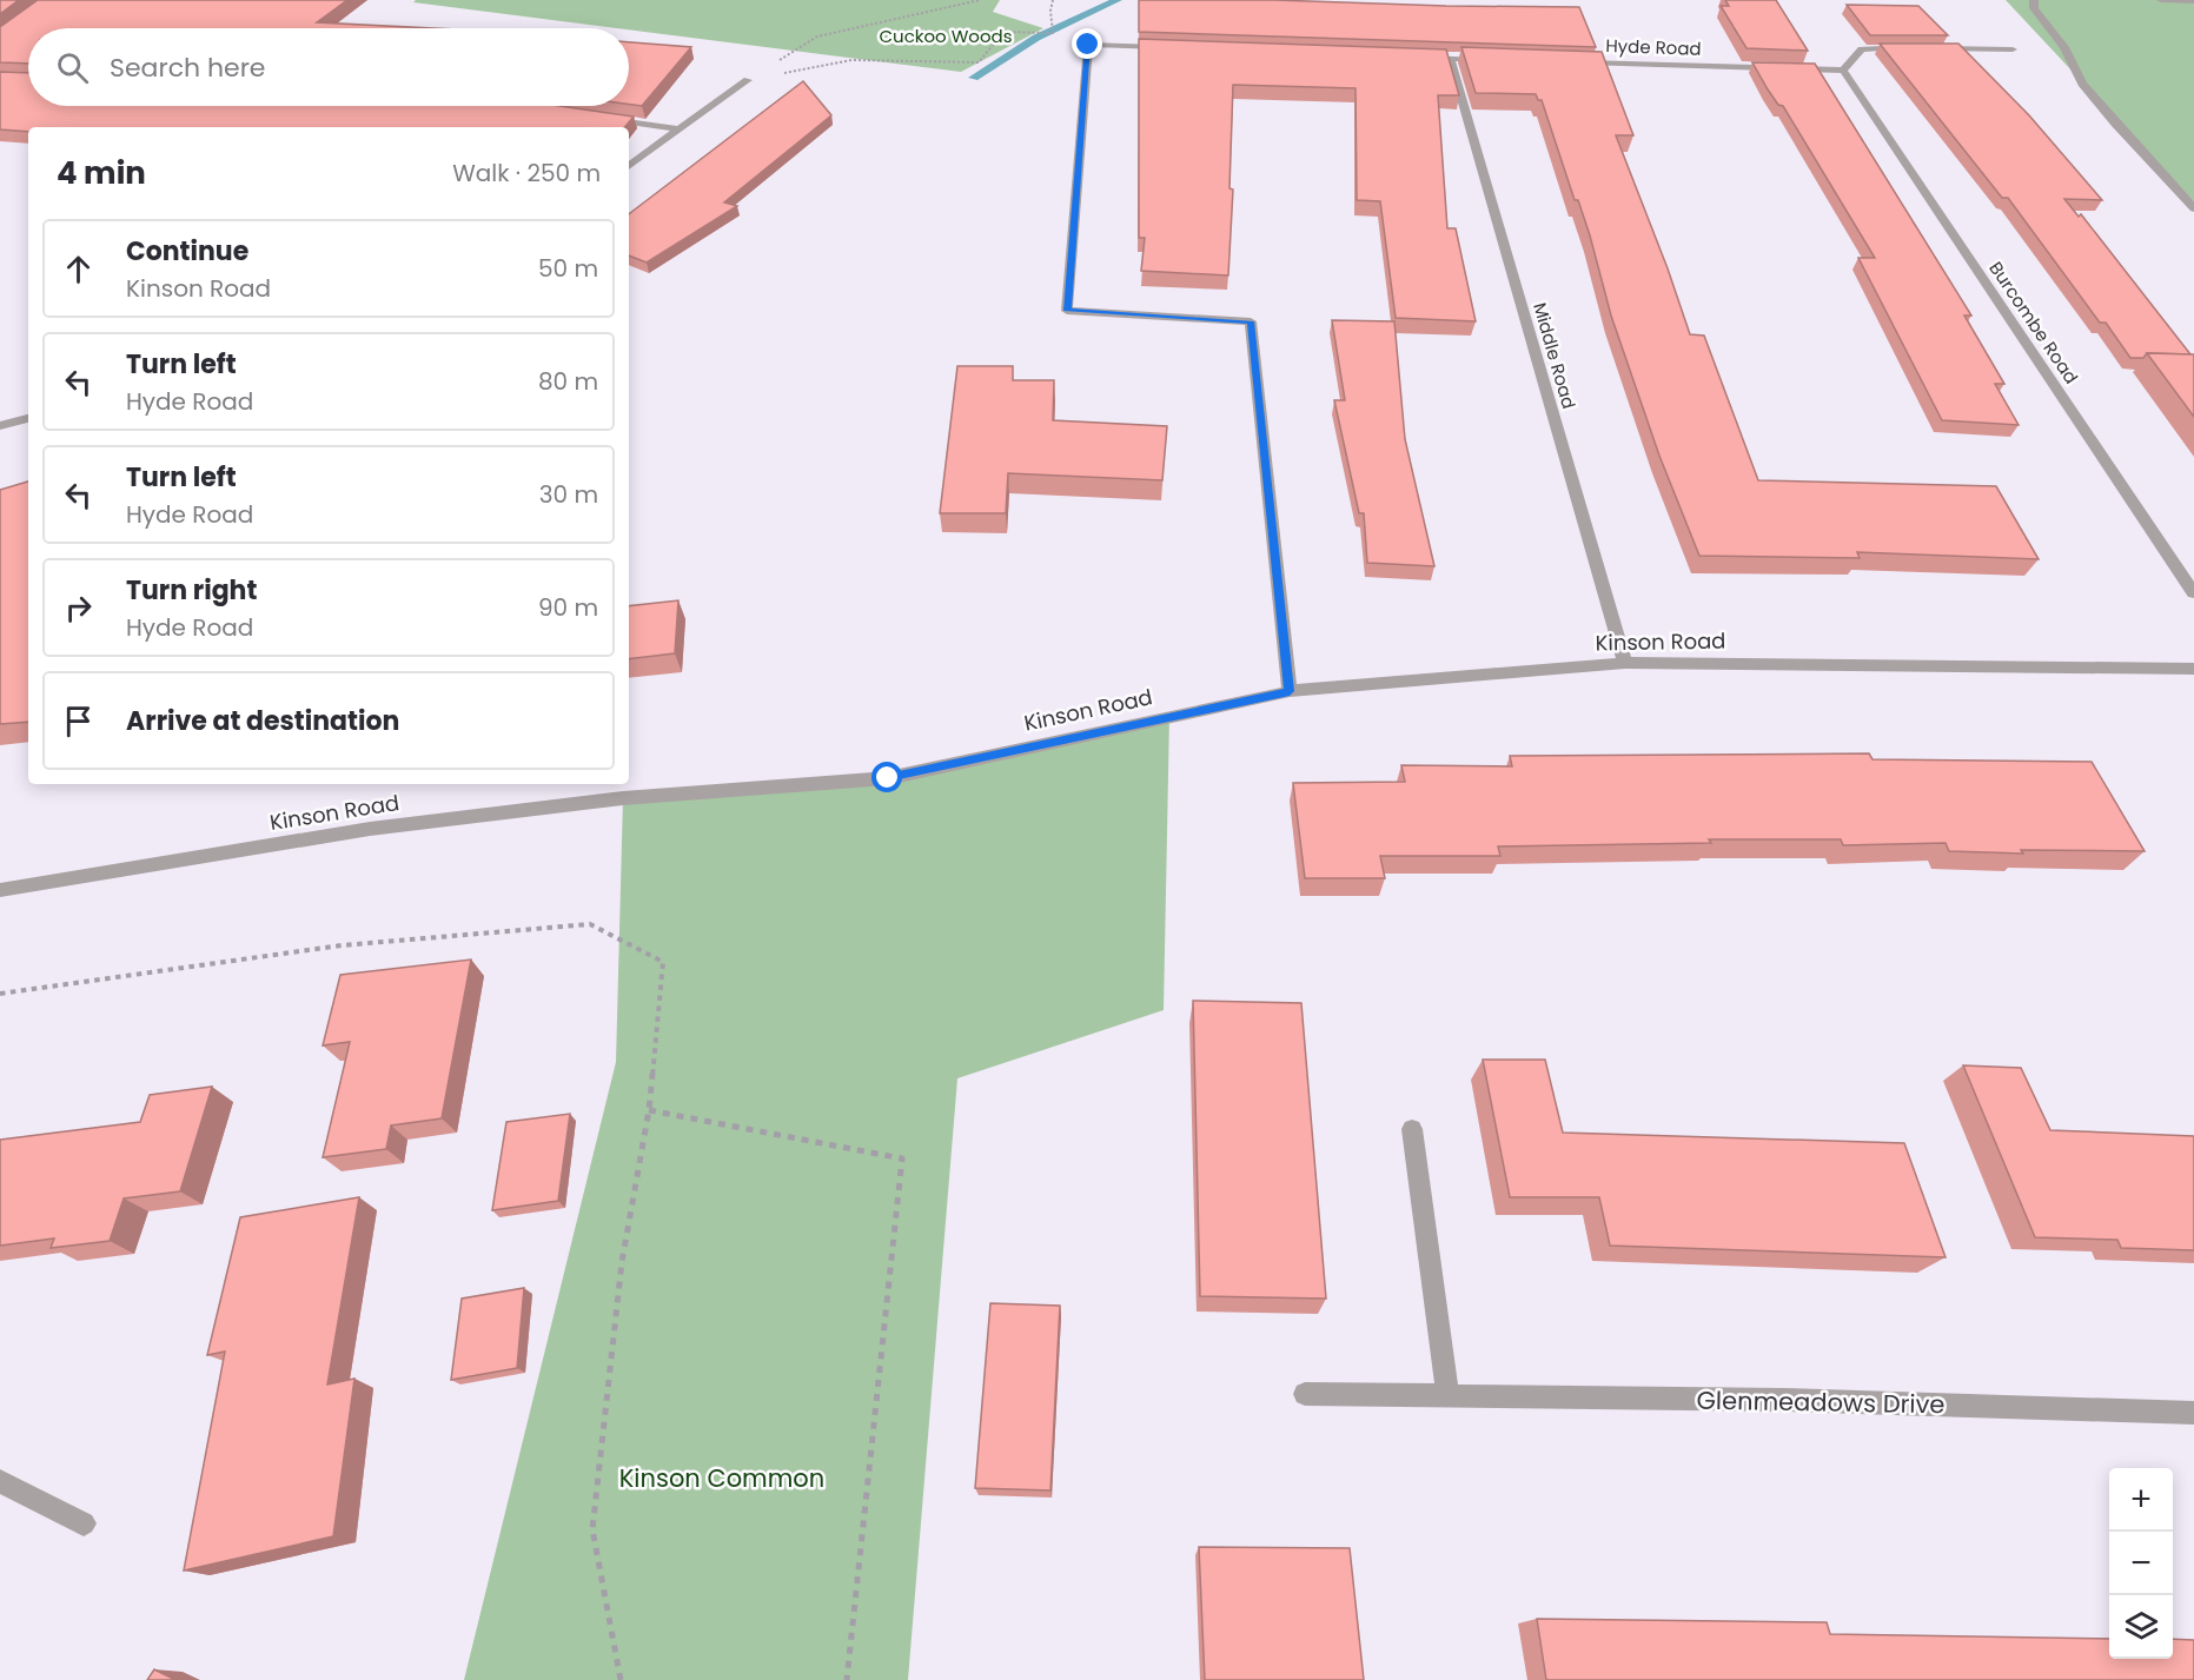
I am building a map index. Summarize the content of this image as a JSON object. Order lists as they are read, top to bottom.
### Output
{
  "streets": {
    "street": [
      "Hyde Road",
      "Burcombe Road",
      "Middle Road",
      "Kinson Road",
      "Glenmeadows Drive"
    ]
  },
  "crossings": [
    ["Hyde Road", "Burcombe Road"],
    ["Middle Road", "Kinson Road"]
  ],
  "parks": ["Cuckoo Woods", "Kinson Common"],
  "page": {
    "search": "Search here",
    "heading": ["4 min", "Walk · 250 m"],
    "list": [
      ["Continue", "Kinson Road", "50 m"],
      ["Turn left", "Hyde Road", "80 m"],
      ["Turn left", "Hyde Road", "30 m"],
      ["Turn right", "Hyde Road", "90 m"],
      "Arrive at destination"
    ],
    "map_buttons": ["+", "−"]
  }
}
